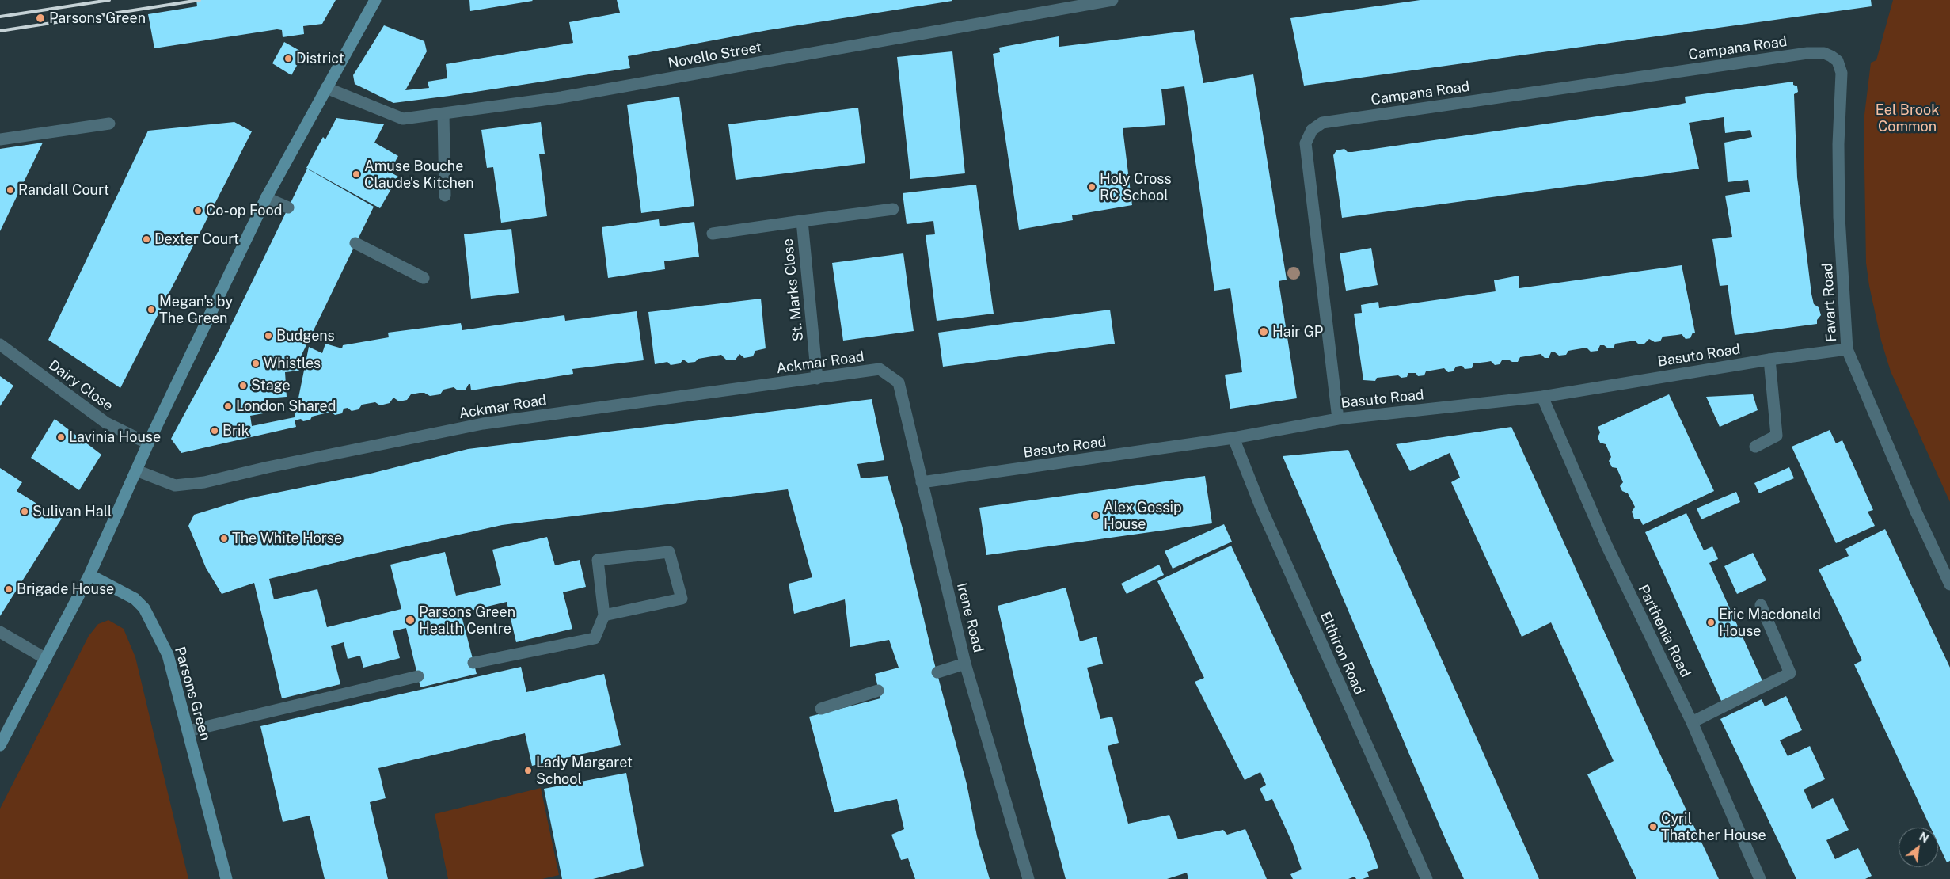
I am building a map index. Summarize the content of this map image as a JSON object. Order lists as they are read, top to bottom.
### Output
{
  "streets": {
    "street": [
      "Campana Road",
      "Novello Street",
      "St. Marks Close",
      "Favart Road",
      "Basuto Road",
      "Ackmar Road",
      "Dairy Close",
      "Irene Road",
      "Parthenia Road",
      "Elthiron Road",
      "Parsons Green"
    ]
  },
  "crossings": [
    ["Campana Road", "Favart Road"],
    ["Campana Road", "Basuto Road"],
    ["St. Marks Close", "Ackmar Road"],
    ["Favart Road", "Basuto Road"],
    ["Basuto Road", "Irene Road"],
    ["Basuto Road", "Parthenia Road"],
    ["Basuto Road", "Elthiron Road"],
    ["Ackmar Road", "Irene Road"]
  ],
  "parks": ["Eel Brook Common"],
  "places": [
    "Parsons Green",
    "District",
    "Amuse Bouche Claude's Kitchen",
    "Holy Cross RC School",
    "Randall Court",
    "Co-op Food",
    "Dexter Court",
    "Megan's by The Green",
    "Hair GP",
    "Budgens",
    "Whistles",
    "Stage",
    "London Shared",
    "Brik",
    "Lavinia House",
    "Sulivan Hall",
    "Alex Gossip House",
    "The White Horse",
    "Brigade House",
    "Parsons Green Health Centre",
    "Eric Macdonald House",
    "Lady Margaret School",
    "Cyril Thatcher House"
  ],
  "north": "top right"
}
